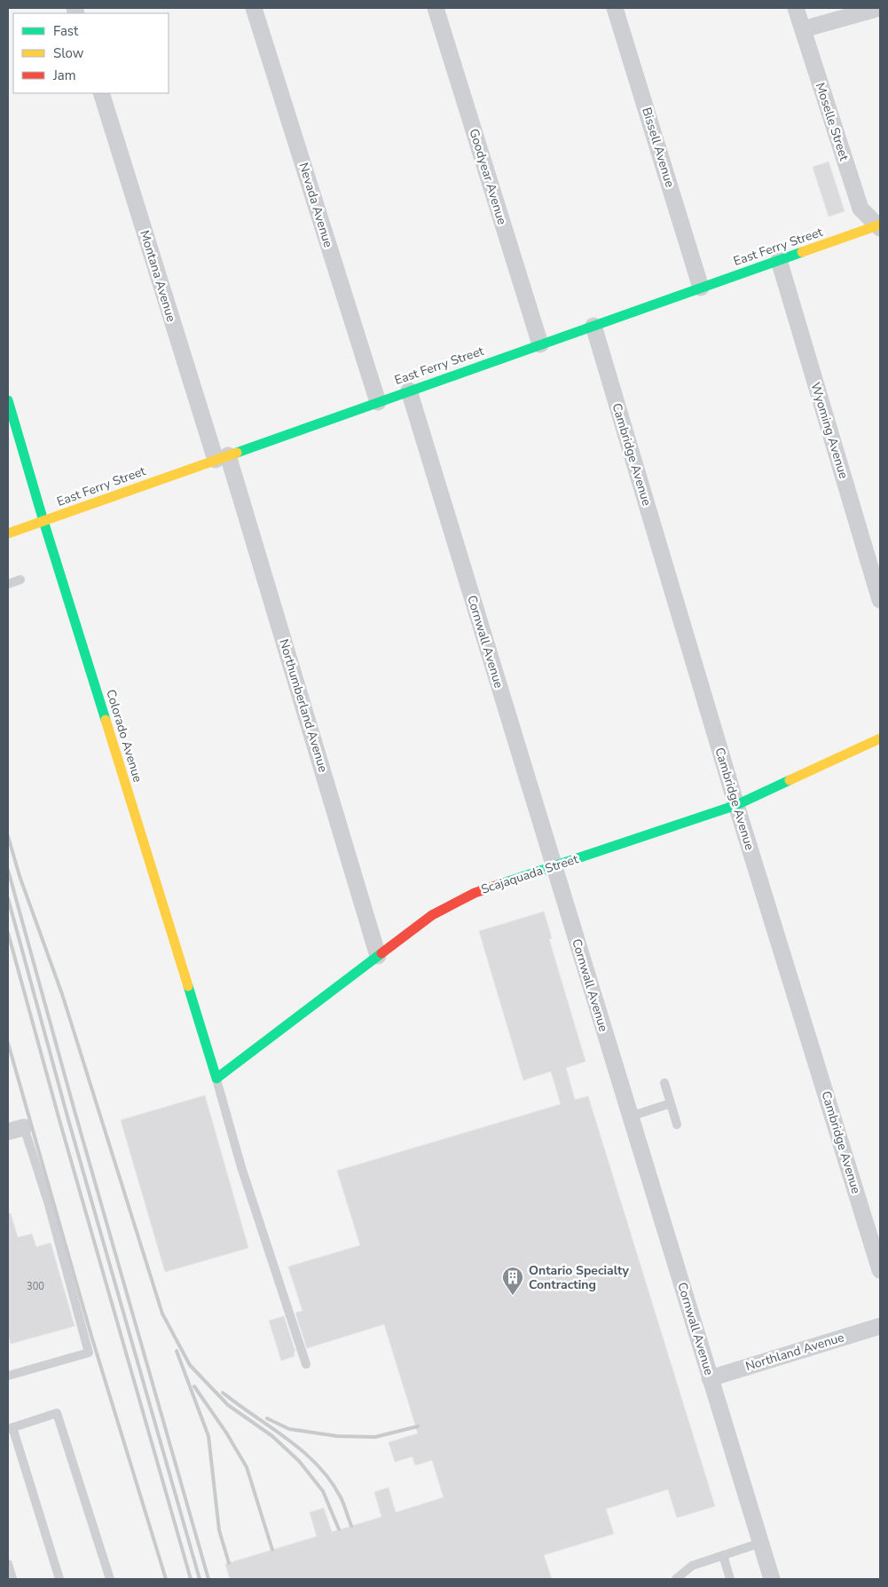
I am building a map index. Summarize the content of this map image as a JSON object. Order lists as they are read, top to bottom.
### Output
{
  "streets": {
    "street": [
      "Moselle Street",
      "Bissell Avenue",
      "Goodyear Avenue",
      "Nevada Avenue",
      "East Ferry Street",
      "Montana Avenue",
      "Wyoming Avenue",
      "Cambridge Avenue",
      "Cornwall Avenue",
      "Northumberland Avenue",
      "Colorado Avenue",
      "Scajaquada Street",
      "Northland Avenue"
    ]
  },
  "crossings": [
    ["Moselle Street", "East Ferry Street"],
    ["Bissell Avenue", "East Ferry Street"],
    ["Goodyear Avenue", "East Ferry Street"],
    ["Nevada Avenue", "East Ferry Street"],
    ["East Ferry Street", "Montana Avenue"],
    ["East Ferry Street", "Wyoming Avenue"],
    ["East Ferry Street", "Cambridge Avenue"],
    ["East Ferry Street", "Cornwall Avenue"],
    ["East Ferry Street", "Northumberland Avenue"],
    ["East Ferry Street", "Colorado Avenue"],
    ["Montana Avenue", "Northumberland Avenue"],
    ["Cambridge Avenue", "Scajaquada Street"],
    ["Cornwall Avenue", "Scajaquada Street"],
    ["Cornwall Avenue", "Northland Avenue"],
    ["Northumberland Avenue", "Scajaquada Street"],
    ["Colorado Avenue", "Scajaquada Street"]
  ],
  "places": {
    "building": ["Ontario Specialty Contracting"]
  },
  "house_numbers": ["300"],
  "legend": ["Fast", "Slow", "Jam"]
}
